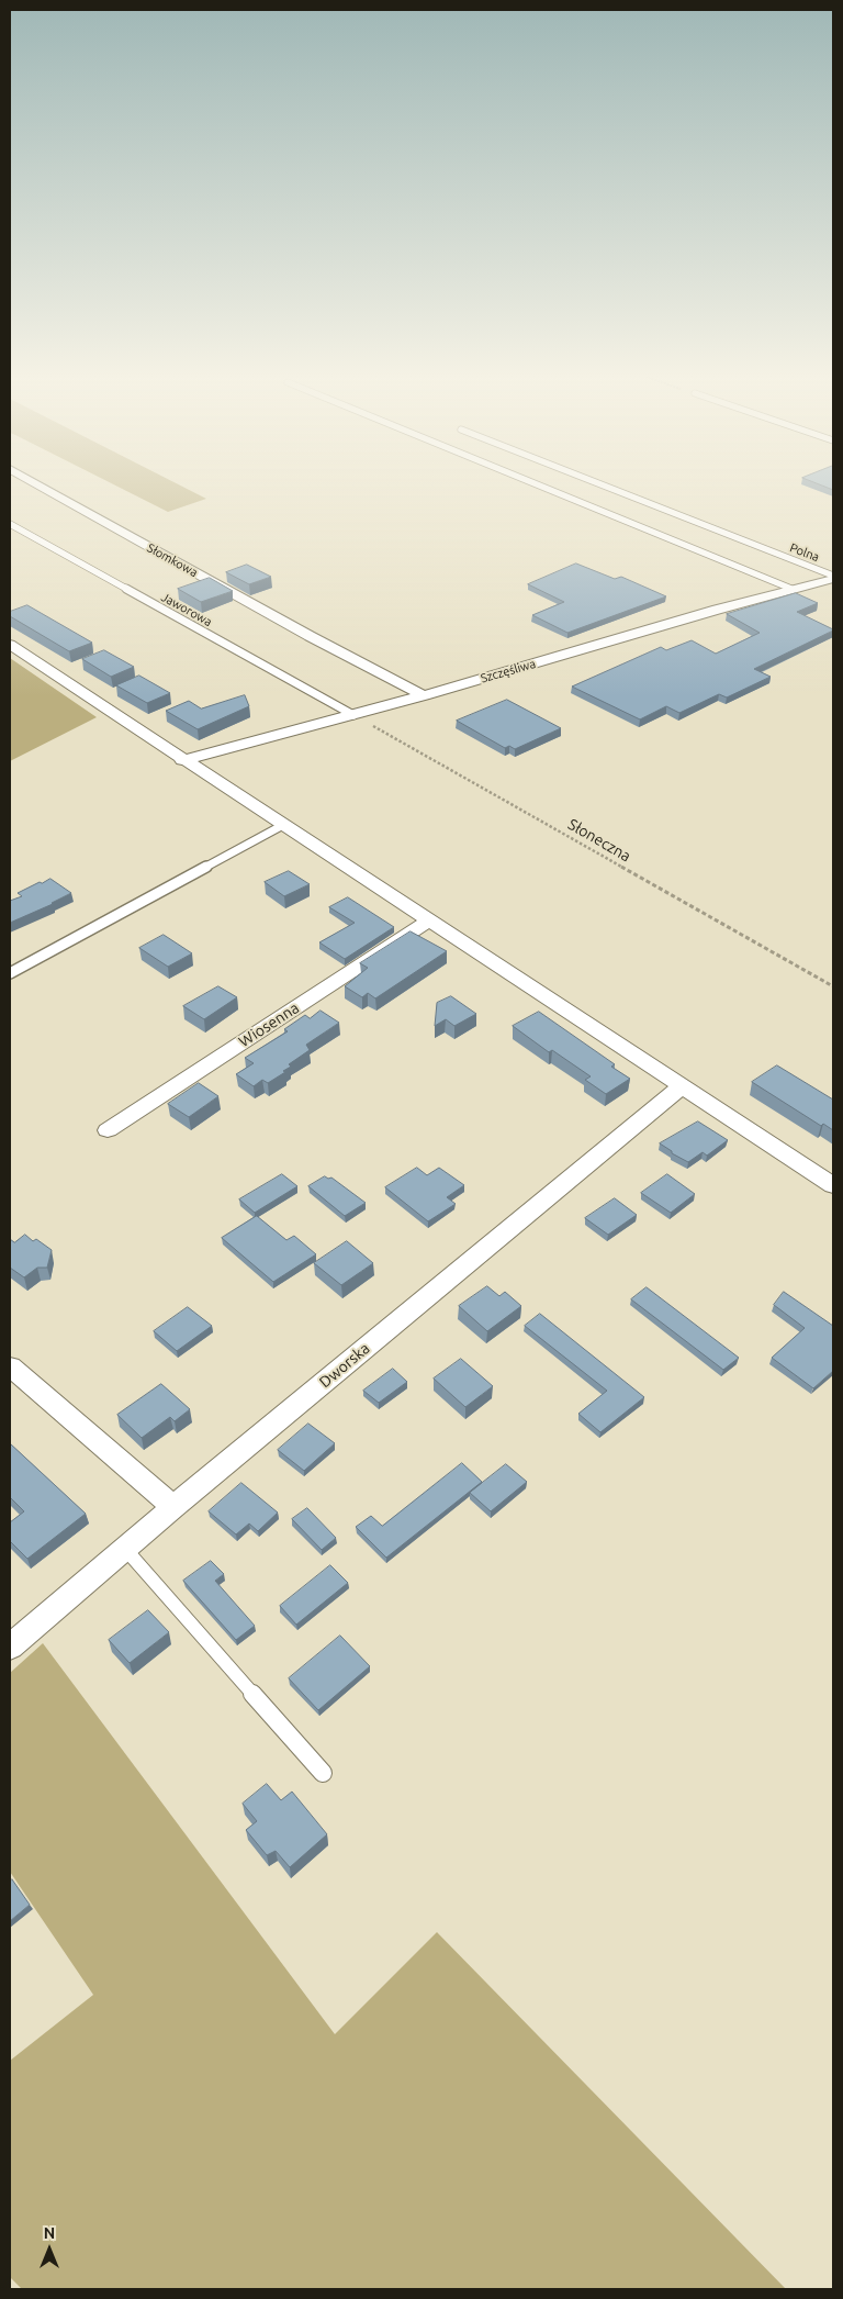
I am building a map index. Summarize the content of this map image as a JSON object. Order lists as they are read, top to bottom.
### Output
{
  "streets": {
    "street": [
      "Słomkowa",
      "Szczęśliwa",
      "Wiosenna",
      "Dworska"
    ],
    "lane": ["Polna", "Jaworowa"],
    "path": ["Słoneczna"]
  },
  "crossings": [
    ["Polna", "Szczęśliwa"],
    ["Słomkowa", "Szczęśliwa"],
    ["Jaworowa", "Szczęśliwa"],
    ["Jaworowa", "Słoneczna"],
    ["Szczęśliwa", "Słoneczna"]
  ],
  "north": "top"
}
